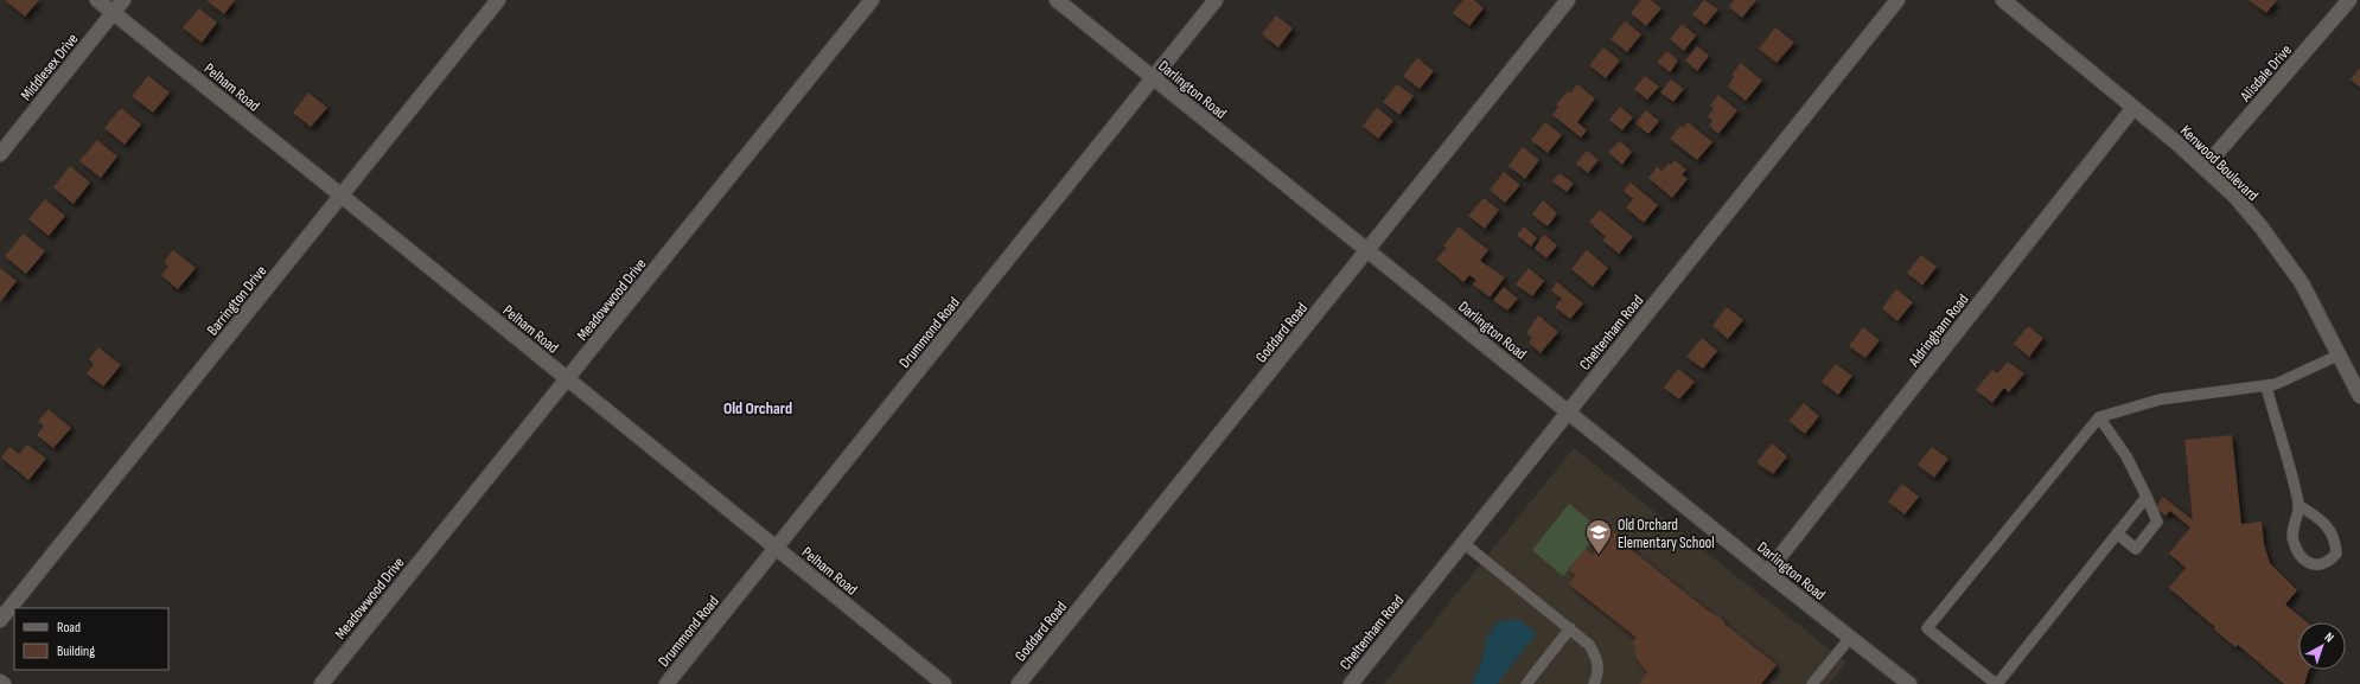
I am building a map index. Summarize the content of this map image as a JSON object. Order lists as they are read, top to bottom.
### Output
{
  "streets": {
    "street": [
      "Middlesex Drive",
      "Alisdale Drive",
      "Pelham Road",
      "Darlington Road",
      "Kenwood Boulevard",
      "Meadowwood Drive",
      "Barrington Drive",
      "Aldringham Road",
      "Drummond Road",
      "Goddard Road",
      "Cheltenham Road"
    ]
  },
  "crossings": [
    ["Middlesex Drive", "Pelham Road"],
    ["Alisdale Drive", "Kenwood Boulevard"],
    ["Pelham Road", "Meadowwood Drive"],
    ["Pelham Road", "Barrington Drive"],
    ["Pelham Road", "Drummond Road"],
    ["Darlington Road", "Aldringham Road"],
    ["Darlington Road", "Drummond Road"],
    ["Darlington Road", "Goddard Road"],
    ["Darlington Road", "Cheltenham Road"],
    ["Kenwood Boulevard", "Aldringham Road"]
  ],
  "districts": ["Old Orchard"],
  "places": {
    "school or university": ["Old Orchard Elementary School"]
  },
  "legend": ["Road", "Building"],
  "north": "top right"
}
